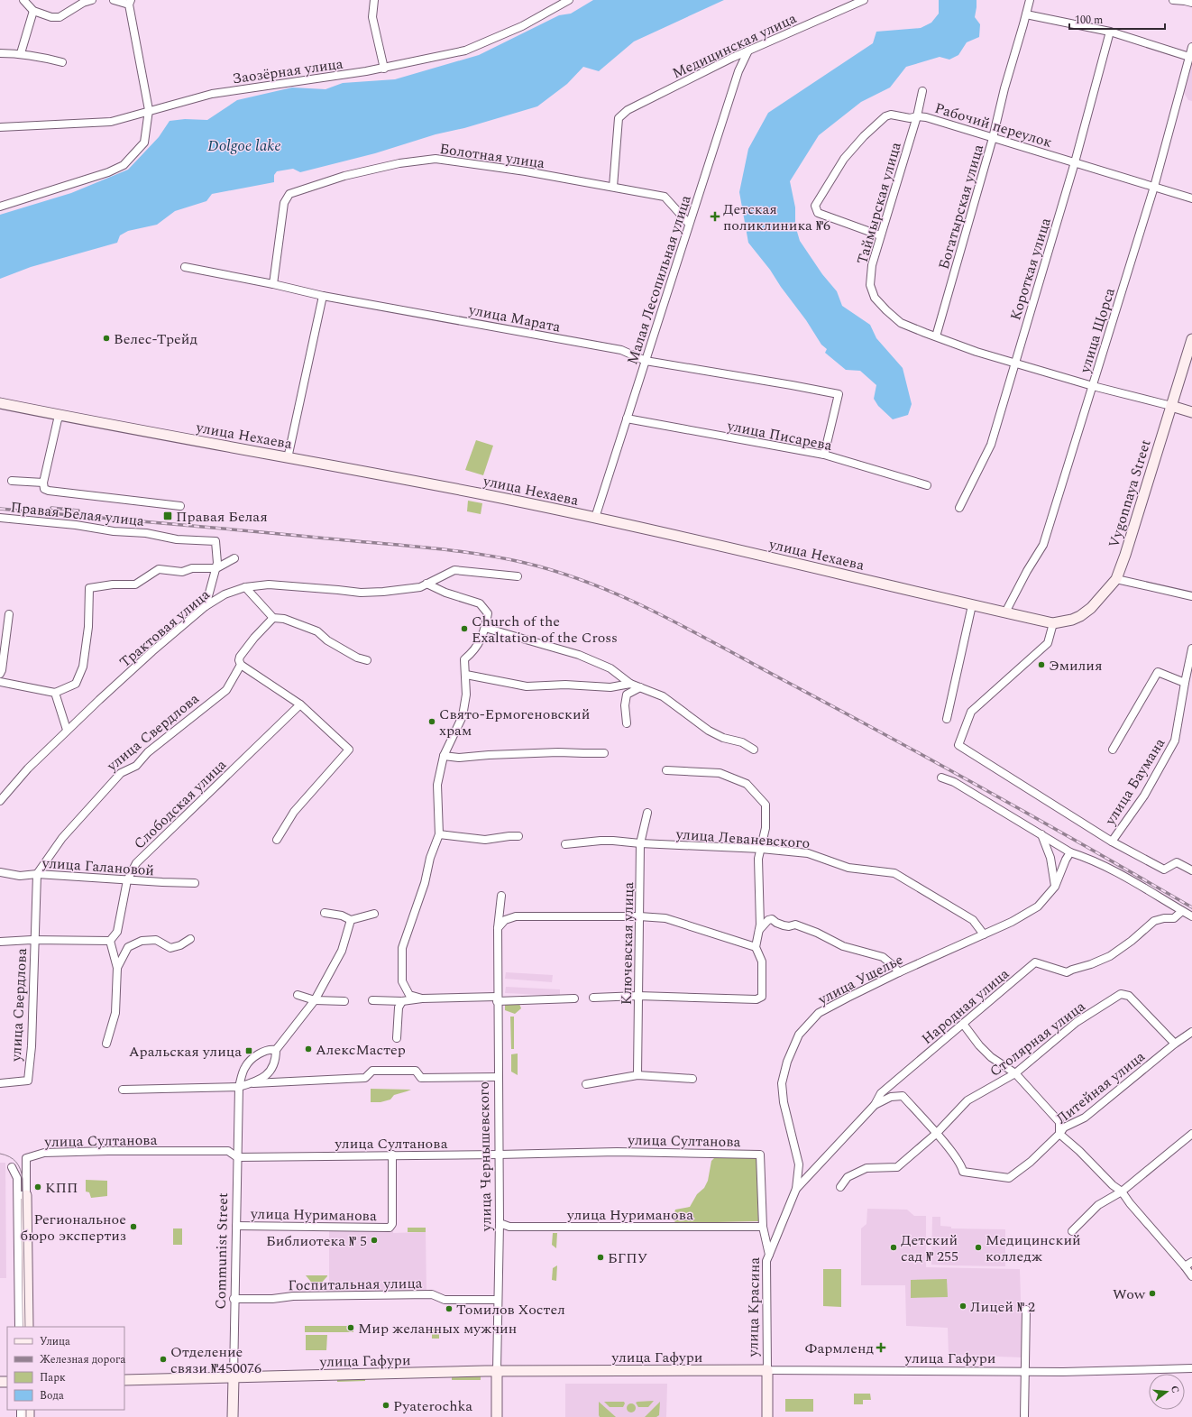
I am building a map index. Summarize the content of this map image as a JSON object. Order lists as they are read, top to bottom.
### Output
{
  "streets": {
    "street": [
      "Медицинская улица",
      "Заозёрная улица",
      "Рабочий переулок",
      "Болотная улица",
      "Таймырская улица",
      "Богатырская улица",
      "Короткая улица",
      "Малая Лесопильная улица",
      "улица Марата",
      "улица Щорса",
      "улица Нехаева",
      "улица Писарева",
      "Vygonnaya Street",
      "Правая Белая улица",
      "Трактовая улица",
      "улица Свердлова",
      "улица Баумана",
      "Слободская улица",
      "улица Леваневского",
      "улица Галановой",
      "Ключевская улица",
      "улица Ущелье",
      "Народная улица",
      "Столярная улица",
      "Литейная улица",
      "улица Султанова",
      "улица Чернышевского",
      "улица Нуриманова",
      "Communist Street",
      "Госпитальная улица",
      "улица Красина",
      "улица Гафури"
    ]
  },
  "crossings": [
    ["Медицинская улица", "Болотная улица"],
    ["Медицинская улица", "Малая Лесопильная улица"],
    ["Рабочий переулок", "Таймырская улица"],
    ["Рабочий переулок", "Богатырская улица"],
    ["Рабочий переулок", "Короткая улица"],
    ["Рабочий переулок", "улица Щорса"],
    ["Болотная улица", "Малая Лесопильная улица"],
    ["Болотная улица", "улица Марата"],
    ["Таймырская улица", "Богатырская улица"],
    ["Малая Лесопильная улица", "улица Марата"],
    ["Малая Лесопильная улица", "улица Нехаева"],
    ["Малая Лесопильная улица", "улица Писарева"],
    ["улица Марата", "улица Писарева"],
    ["улица Щорса", "улица Нехаева"],
    ["улица Нехаева", "Vygonnaya Street"],
    ["Правая Белая улица", "Трактовая улица"],
    ["улица Свердлова", "улица Галановой"],
    ["Слободская улица", "улица Галановой"],
    ["улица Леваневского", "Ключевская улица"],
    ["улица Леваневского", "улица Ущелье"],
    ["улица Ущелье", "Народная улица"],
    ["улица Ущелье", "улица Красина"],
    ["Столярная улица", "Литейная улица"],
    ["улица Султанова", "улица Чернышевского"],
    ["улица Султанова", "улица Нуриманова"],
    ["улица Султанова", "Communist Street"],
    ["улица Султанова", "улица Красина"],
    ["улица Чернышевского", "улица Нуриманова"],
    ["улица Чернышевского", "Госпитальная улица"],
    ["улица Чернышевского", "улица Гафури"],
    ["улица Нуриманова", "Communist Street"],
    ["улица Нуриманова", "улица Красина"],
    ["Communist Street", "Госпитальная улица"],
    ["Communist Street", "улица Гафури"],
    ["улица Красина", "улица Гафури"]
  ],
  "water": ["Dolgoe lake"],
  "places": {
    "health": ["Детская поликлиника №6", "Фармленд"],
    "other": [
      "Велес-Трейд",
      "Church of the Exaltation of the Cross",
      "Эмилия",
      "Свято-Ермогеновский храм",
      "АлексМастер",
      "КПП",
      "Региональное бюро экспертиз",
      "Библиотека № 5",
      "Детский сад № 255",
      "Медицинский колледж",
      "БГПУ",
      "Wow",
      "Лицей № 2",
      "Томилов Хостел",
      "Мир желанных мужчин",
      "Отделение связи №450076",
      "Pyaterochka"
    ],
    "transit": ["Правая Белая", "Аральская улица"]
  },
  "legend": [
    "Улица",
    "Железная дорога",
    "Парк",
    "Вода"
  ],
  "scale_bar": "100 m",
  "north": "right"
}
